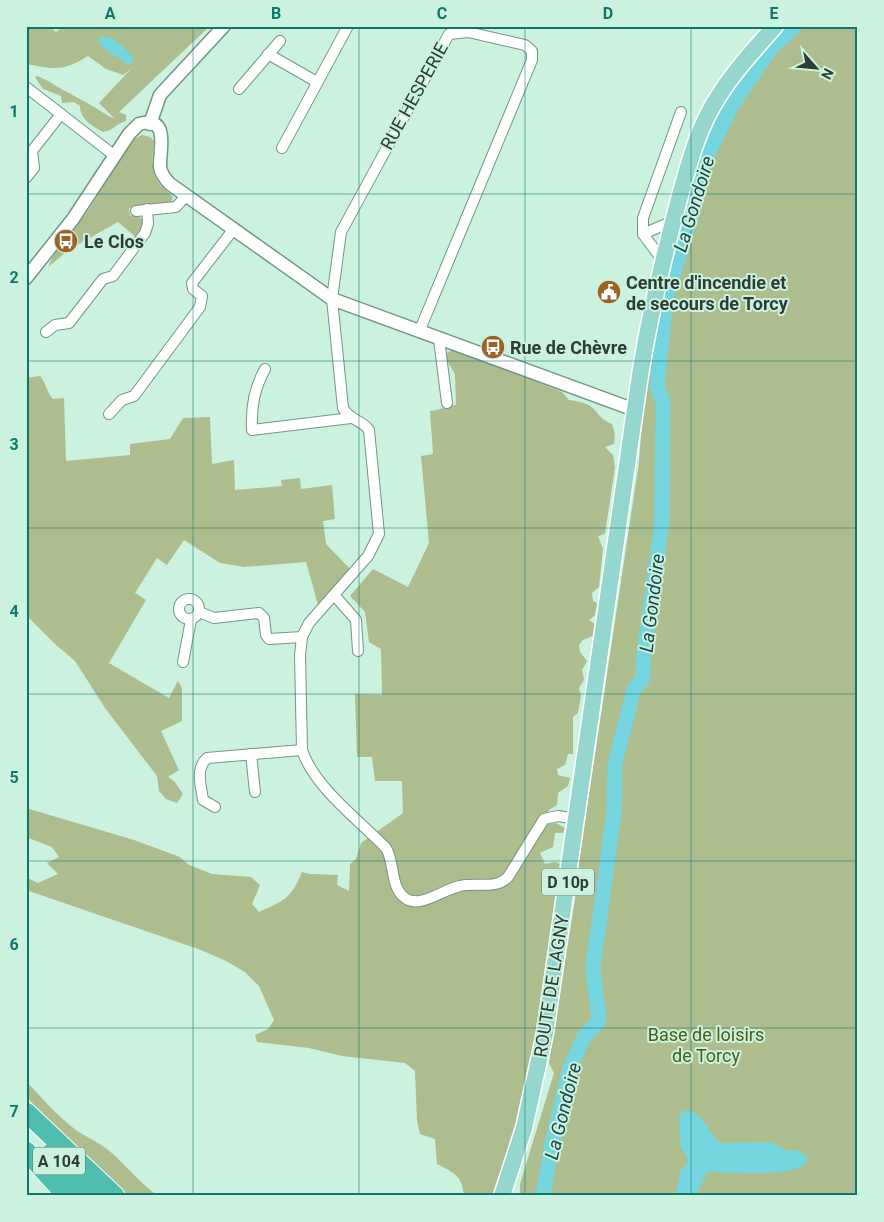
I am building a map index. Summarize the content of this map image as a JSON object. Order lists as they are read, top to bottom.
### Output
{
  "streets": {
    "highway": ["A 104"],
    "main road": ["D 10p", "ROUTE DE LAGNY"],
    "street": ["RUE HESPERIE"]
  },
  "crossings": [
    ["D 10p", "ROUTE DE LAGNY"]
  ],
  "water": ["La Gondoire"],
  "parks": ["Base de loisirs de Torcy"],
  "places": {
    "bus stop": ["Le Clos", "Rue de Chèvre"],
    "public building": ["Centre d'incendie et de secours de Torcy"]
  },
  "north": "bottom right",
  "grid": {
    "columns": [
      "A",
      "B",
      "C",
      "D",
      "E"
    ],
    "rows": [
      "1",
      "2",
      "3",
      "4",
      "5",
      "6",
      "7"
    ]
  }
}
